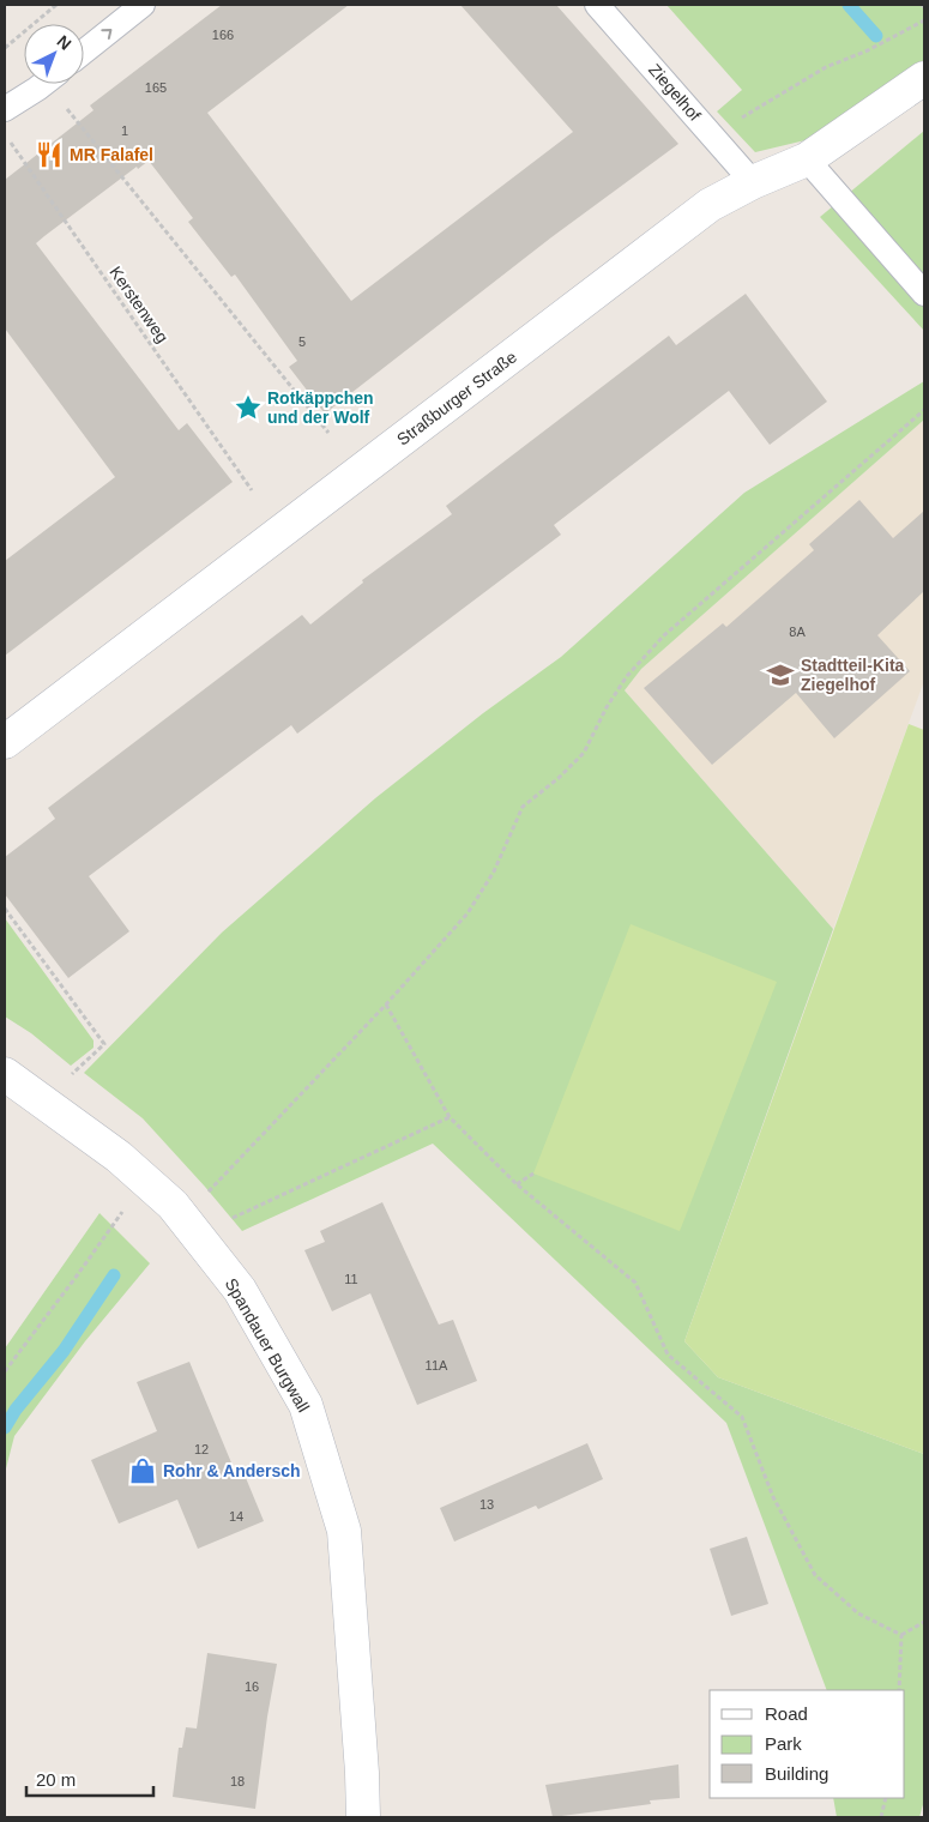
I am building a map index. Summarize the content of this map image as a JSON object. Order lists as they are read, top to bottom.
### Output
{
  "streets": {
    "street": ["Straßburger Straße", "Spandauer Burgwall"],
    "lane": ["Ziegelhof"],
    "path": ["Kerstenweg"]
  },
  "crossings": [
    ["Ziegelhof", "Straßburger Straße"]
  ],
  "places": {
    "restaurant": ["MR Falafel"],
    "place": ["Rotkäppchen und der Wolf"],
    "school or university": ["Stadtteil-Kita Ziegelhof"],
    "shop": ["Rohr & Andersch"]
  },
  "house_numbers": [
    "166",
    "165",
    "1",
    "5",
    "8A",
    "11",
    "11A",
    "12",
    "13",
    "14",
    "16",
    "18"
  ],
  "legend": ["Road", "Park", "Building"],
  "scale_bar": "20 m",
  "north": "top right"
}
